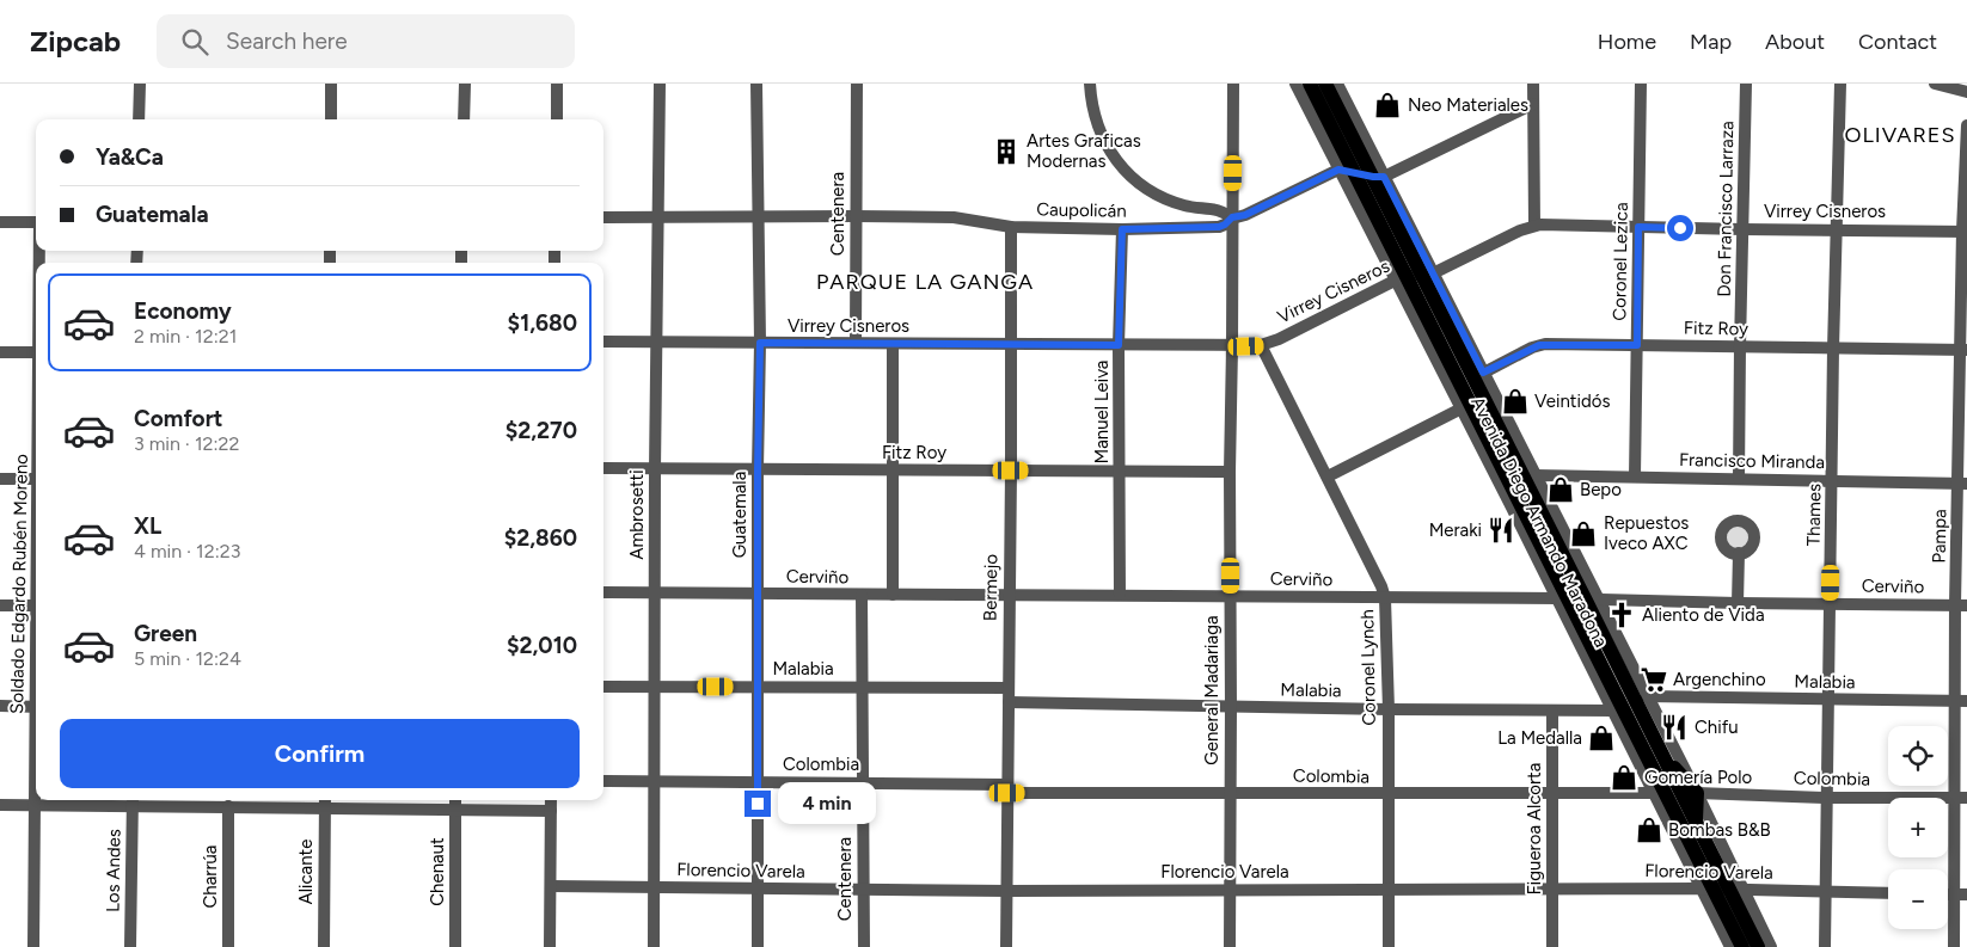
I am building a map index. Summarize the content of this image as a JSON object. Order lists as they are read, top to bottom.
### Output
{
  "streets": {
    "main road": ["Avenida Diego Armando Maradona"],
    "street": [
      "Don Francisco Larraza",
      "Caupolicán",
      "Virrey Cisneros",
      "Centenera",
      "Coronel Lezica",
      "Fitz Roy",
      "Manuel Leiva",
      "Francisco Miranda",
      "Ambrosetti",
      "Guatemala",
      "Thames",
      "Pampa",
      "Cerviño",
      "Soldado Edgardo Rubén Moreno",
      "Bermejo",
      "Coronel Lynch",
      "Malabia",
      "General Madariaga",
      "Colombia",
      "Figueroa Alcorta",
      "Los Andes",
      "Florencio Varela",
      "Alicante",
      "Chenaut",
      "Charrúa"
    ]
  },
  "crossings": [
    ["Don Francisco Larraza", "Virrey Cisneros"],
    ["Don Francisco Larraza", "Fitz Roy"],
    ["Don Francisco Larraza", "Francisco Miranda"],
    ["Caupolicán", "Centenera"],
    ["Caupolicán", "Manuel Leiva"],
    ["Caupolicán", "Ambrosetti"],
    ["Caupolicán", "Guatemala"],
    ["Caupolicán", "Avenida Diego Armando Maradona"],
    ["Caupolicán", "Bermejo"],
    ["Caupolicán", "General Madariaga"],
    ["Virrey Cisneros", "Centenera"],
    ["Virrey Cisneros", "Coronel Lezica"],
    ["Virrey Cisneros", "Manuel Leiva"],
    ["Virrey Cisneros", "Ambrosetti"],
    ["Virrey Cisneros", "Guatemala"],
    ["Virrey Cisneros", "Thames"],
    ["Virrey Cisneros", "Avenida Diego Armando Maradona"],
    ["Virrey Cisneros", "Pampa"],
    ["Virrey Cisneros", "Bermejo"],
    ["Virrey Cisneros", "Coronel Lynch"],
    ["Virrey Cisneros", "General Madariaga"],
    ["Centenera", "Cerviño"],
    ["Centenera", "Malabia"],
    ["Centenera", "Colombia"],
    ["Centenera", "Florencio Varela"],
    ["Coronel Lezica", "Fitz Roy"],
    ["Coronel Lezica", "Francisco Miranda"],
    ["Fitz Roy", "Manuel Leiva"],
    ["Fitz Roy", "Ambrosetti"],
    ["Fitz Roy", "Guatemala"],
    ["Fitz Roy", "Thames"],
    ["Fitz Roy", "Avenida Diego Armando Maradona"],
    ["Fitz Roy", "Pampa"],
    ["Fitz Roy", "Bermejo"],
    ["Fitz Roy", "General Madariaga"],
    ["Manuel Leiva", "Cerviño"],
    ["Francisco Miranda", "Thames"],
    ["Francisco Miranda", "Avenida Diego Armando Maradona"],
    ["Francisco Miranda", "Pampa"],
    ["Ambrosetti", "Cerviño"],
    ["Ambrosetti", "Malabia"],
    ["Ambrosetti", "Colombia"],
    ["Ambrosetti", "Florencio Varela"],
    ["Guatemala", "Cerviño"],
    ["Guatemala", "Malabia"],
    ["Guatemala", "Colombia"],
    ["Guatemala", "Florencio Varela"],
    ["Thames", "Cerviño"],
    ["Thames", "Malabia"],
    ["Thames", "Colombia"],
    ["Thames", "Florencio Varela"],
    ["Avenida Diego Armando Maradona", "Cerviño"],
    ["Avenida Diego Armando Maradona", "Malabia"],
    ["Avenida Diego Armando Maradona", "Colombia"],
    ["Avenida Diego Armando Maradona", "Florencio Varela"],
    ["Pampa", "Cerviño"],
    ["Pampa", "Malabia"],
    ["Pampa", "Colombia"],
    ["Cerviño", "Bermejo"],
    ["Cerviño", "Coronel Lynch"],
    ["Cerviño", "General Madariaga"],
    ["Bermejo", "Malabia"],
    ["Bermejo", "Colombia"],
    ["Bermejo", "Florencio Varela"],
    ["Coronel Lynch", "Malabia"],
    ["Coronel Lynch", "Colombia"],
    ["Coronel Lynch", "Florencio Varela"],
    ["Malabia", "General Madariaga"],
    ["Malabia", "Figueroa Alcorta"],
    ["General Madariaga", "Colombia"],
    ["General Madariaga", "Florencio Varela"],
    ["Colombia", "Figueroa Alcorta"],
    ["Figueroa Alcorta", "Florencio Varela"]
  ],
  "districts": ["OLIVARES", "PARQUE LA GANGA"],
  "places": {
    "shop": [
      "Neo Materiales",
      "Veintidós",
      "Bepo",
      "Repuestos Iveco AXC",
      "La Medalla",
      "Gomería Polo",
      "Bombas B&B"
    ],
    "building": ["Artes Graficas Modernas"],
    "restaurant": ["Meraki", "Chifu"],
    "church": ["Aliento de Vida"],
    "supermarket": ["Argenchino"]
  },
  "page": {
    "header": "Zipcab",
    "search": "Search here",
    "nav": [
      "Home",
      "Map",
      "About",
      "Contact"
    ],
    "banner": ["Ya&Ca", "Guatemala"],
    "list": [
      {
        "name": "Economy",
        "note": "2 min · 12:21",
        "value": "$1,680"
      },
      {
        "name": "Comfort",
        "note": "3 min · 12:22",
        "value": "$2,270"
      },
      {
        "name": "XL",
        "note": "4 min · 12:23",
        "value": "$2,860"
      },
      {
        "name": "Green",
        "note": "5 min · 12:24",
        "value": "$2,010"
      }
    ],
    "buttons": "Confirm",
    "map_buttons": ["+", "−"],
    "bubble": "4 min"
  }
}
